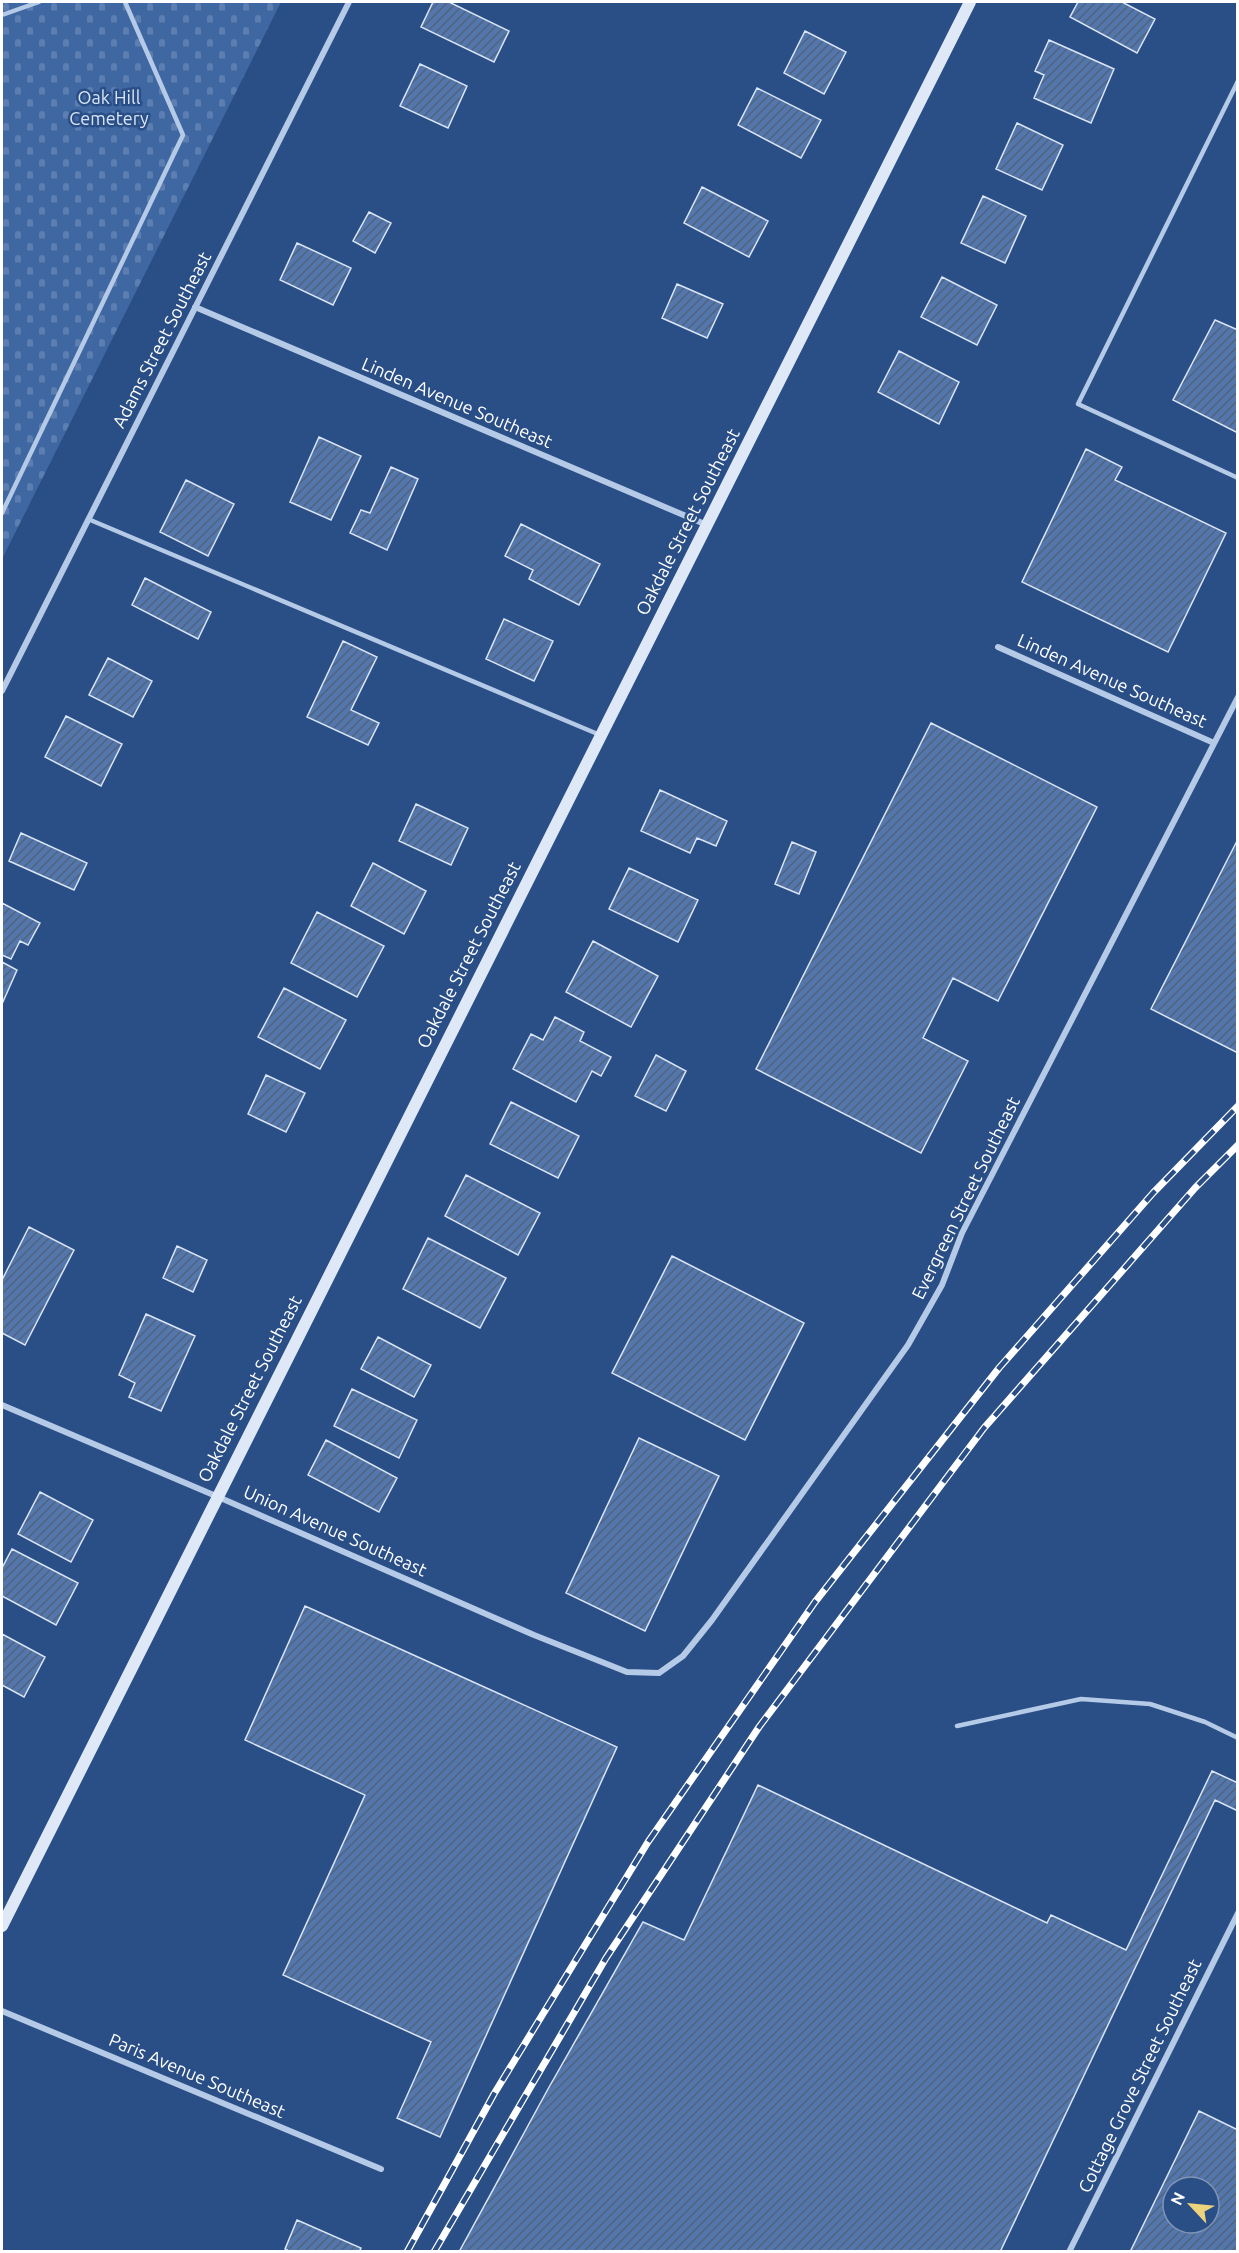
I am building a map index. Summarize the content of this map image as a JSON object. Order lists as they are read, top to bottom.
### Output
{
  "streets": {
    "street": [
      "Adams Street Southeast",
      "Linden Avenue Southeast",
      "Oakdale Street Southeast",
      "Evergreen Street Southeast",
      "Union Avenue Southeast",
      "Paris Avenue Southeast",
      "Cottage Grove Street Southeast"
    ]
  },
  "crossings": [
    ["Adams Street Southeast", "Linden Avenue Southeast"],
    ["Linden Avenue Southeast", "Oakdale Street Southeast"],
    ["Linden Avenue Southeast", "Evergreen Street Southeast"],
    ["Oakdale Street Southeast", "Union Avenue Southeast"],
    ["Evergreen Street Southeast", "Union Avenue Southeast"]
  ],
  "parks": ["Oak Hill Cemetery"],
  "north": "top left"
}
